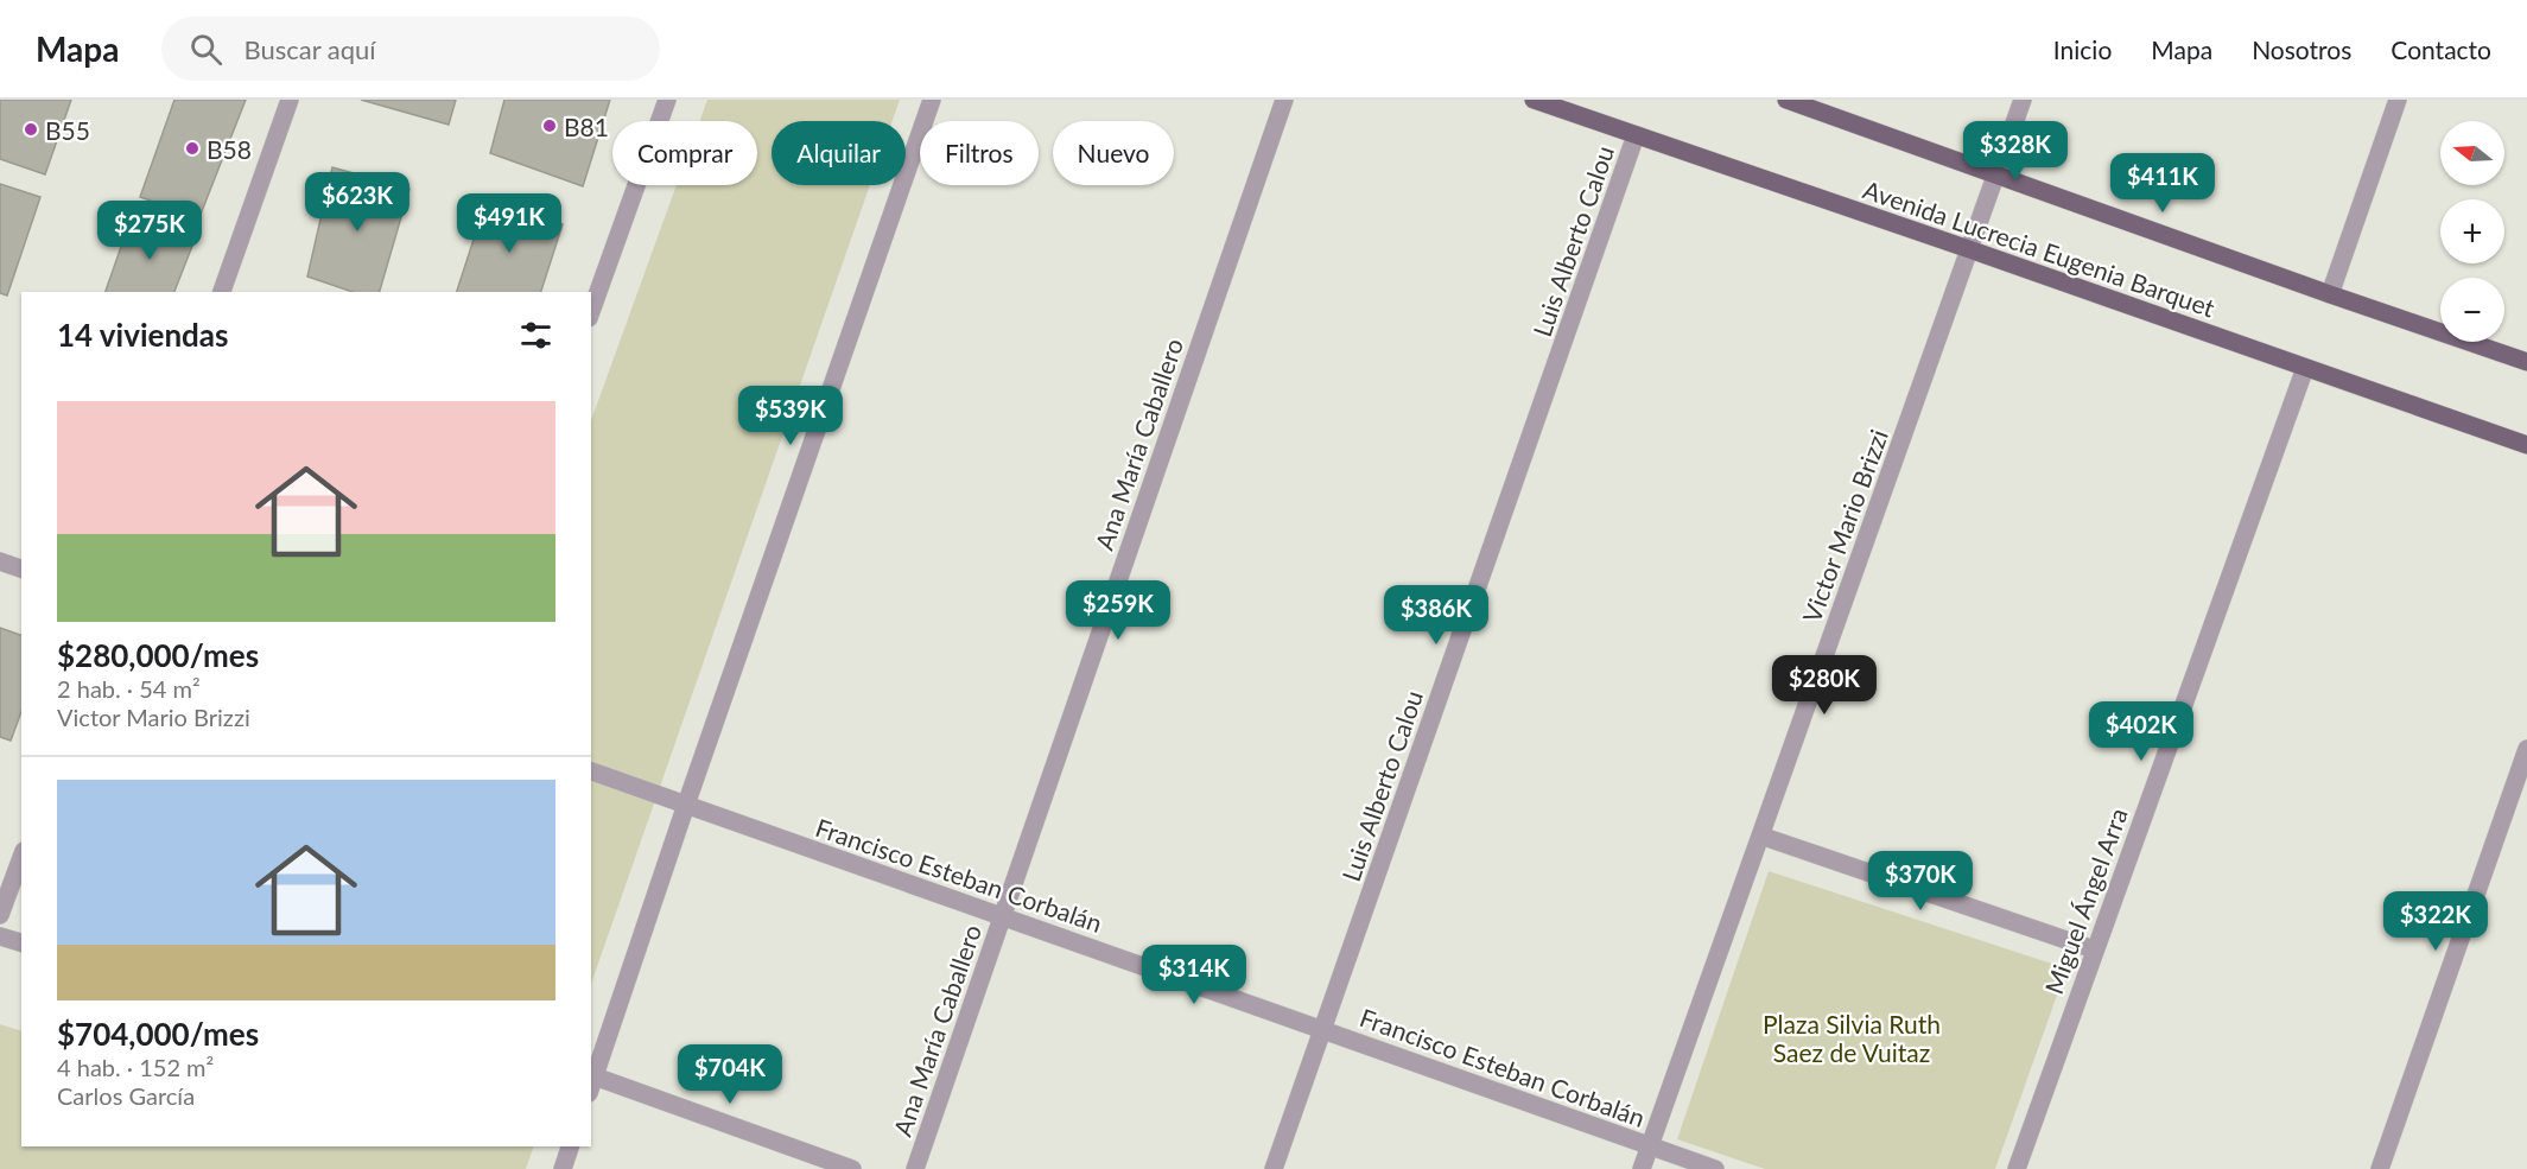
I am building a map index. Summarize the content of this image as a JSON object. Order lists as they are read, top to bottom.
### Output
{
  "streets": {
    "main road": ["Avenida Lucrecia Eugenia Barquet"],
    "street": [
      "Luis Alberto Calou",
      "Ana María Caballero",
      "Victor Mario Brizzi",
      "Francisco Esteban Corbalán",
      "Miguel Ángel Arra"
    ]
  },
  "crossings": [
    ["Luis Alberto Calou", "Avenida Lucrecia Eugenia Barquet"],
    ["Luis Alberto Calou", "Francisco Esteban Corbalán"],
    ["Avenida Lucrecia Eugenia Barquet", "Victor Mario Brizzi"],
    ["Avenida Lucrecia Eugenia Barquet", "Miguel Ángel Arra"],
    ["Ana María Caballero", "Francisco Esteban Corbalán"],
    ["Victor Mario Brizzi", "Francisco Esteban Corbalán"]
  ],
  "parks": ["Plaza Silvia Ruth Saez de Vuitaz"],
  "places": ["B81", "B55", "B58"],
  "north": "left",
  "page": {
    "header": "Mapa",
    "search": "Buscar aquí",
    "nav": [
      "Inicio",
      "Mapa",
      "Nosotros",
      "Contacto"
    ],
    "map_buttons": ["+", "−"],
    "price": [
      "$328K",
      "$411K",
      "$623K",
      "$491K",
      "$275K",
      "$539K",
      "$259K",
      "$386K",
      "$280K",
      "$402K",
      "$370K",
      "$322K",
      "$314K",
      "$704K"
    ],
    "chip": [
      "Comprar",
      "Alquilar",
      "Filtros",
      "Nuevo"
    ],
    "heading": "14 viviendas",
    "list": [
      {
        "name": "$280,000/mes",
        "note": "2 hab. · 54 m² · Victor Mario Brizzi"
      },
      {
        "name": "$704,000/mes",
        "note": "4 hab. · 152 m² · Carlos García"
      }
    ]
  }
}
